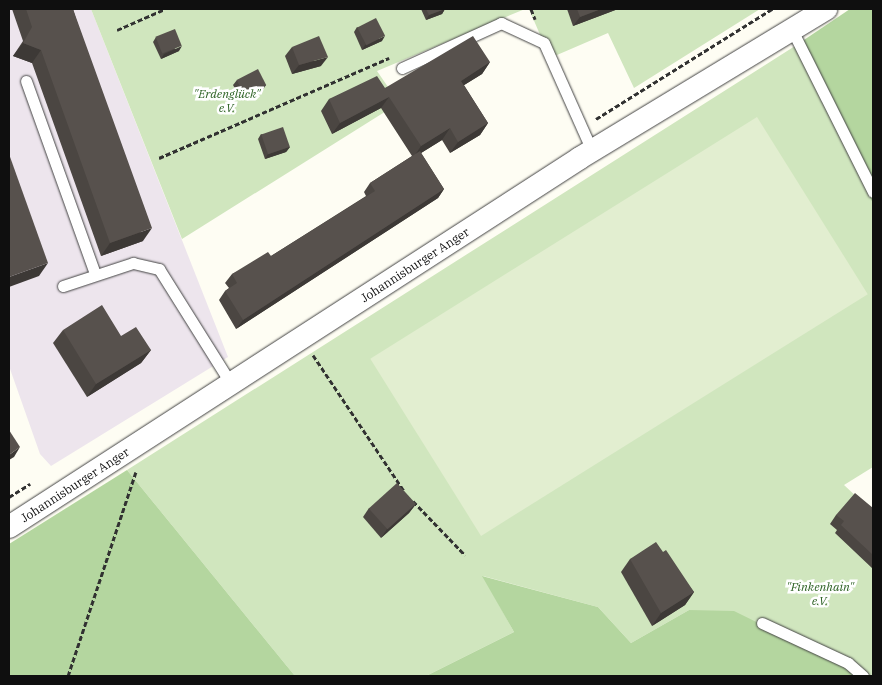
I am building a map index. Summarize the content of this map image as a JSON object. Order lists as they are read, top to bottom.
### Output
{
  "streets": {
    "street": ["Johannisburger Anger"]
  },
  "parks": ["\"Erdenglück\" e.V.", "\"Finkenhain\" e.V."]
}
